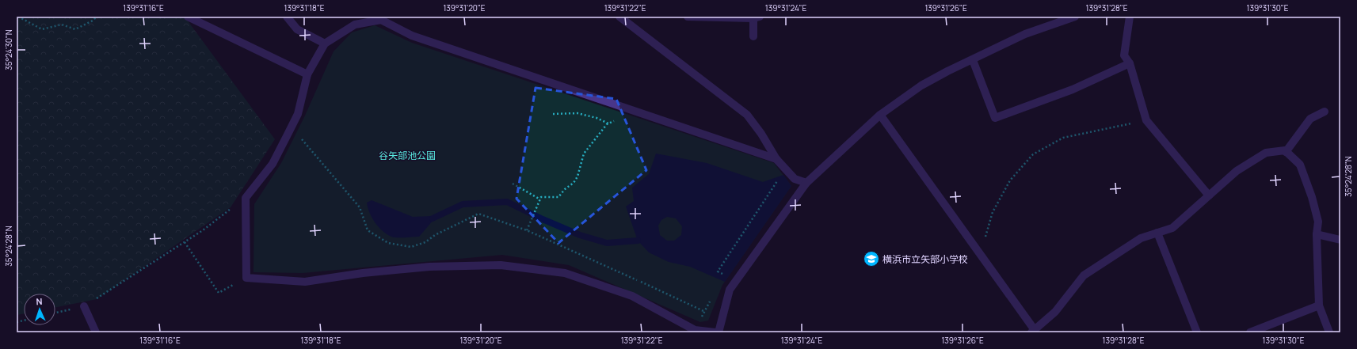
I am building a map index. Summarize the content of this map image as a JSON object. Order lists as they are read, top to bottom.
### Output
{
  "parks": ["谷矢部池公園"],
  "places": {
    "school or university": ["横浜市立矢部小学校"]
  },
  "north": "top",
  "coordinates": [
    "139°31'16\"E",
    "139°31'18\"E",
    "139°31'20\"E",
    "139°31'22\"E",
    "139°31'24\"E",
    "139°31'26\"E",
    "139°31'28\"E",
    "139°31'30\"E",
    "35°24'30\"N",
    "35°24'28\"N"
  ]
}
